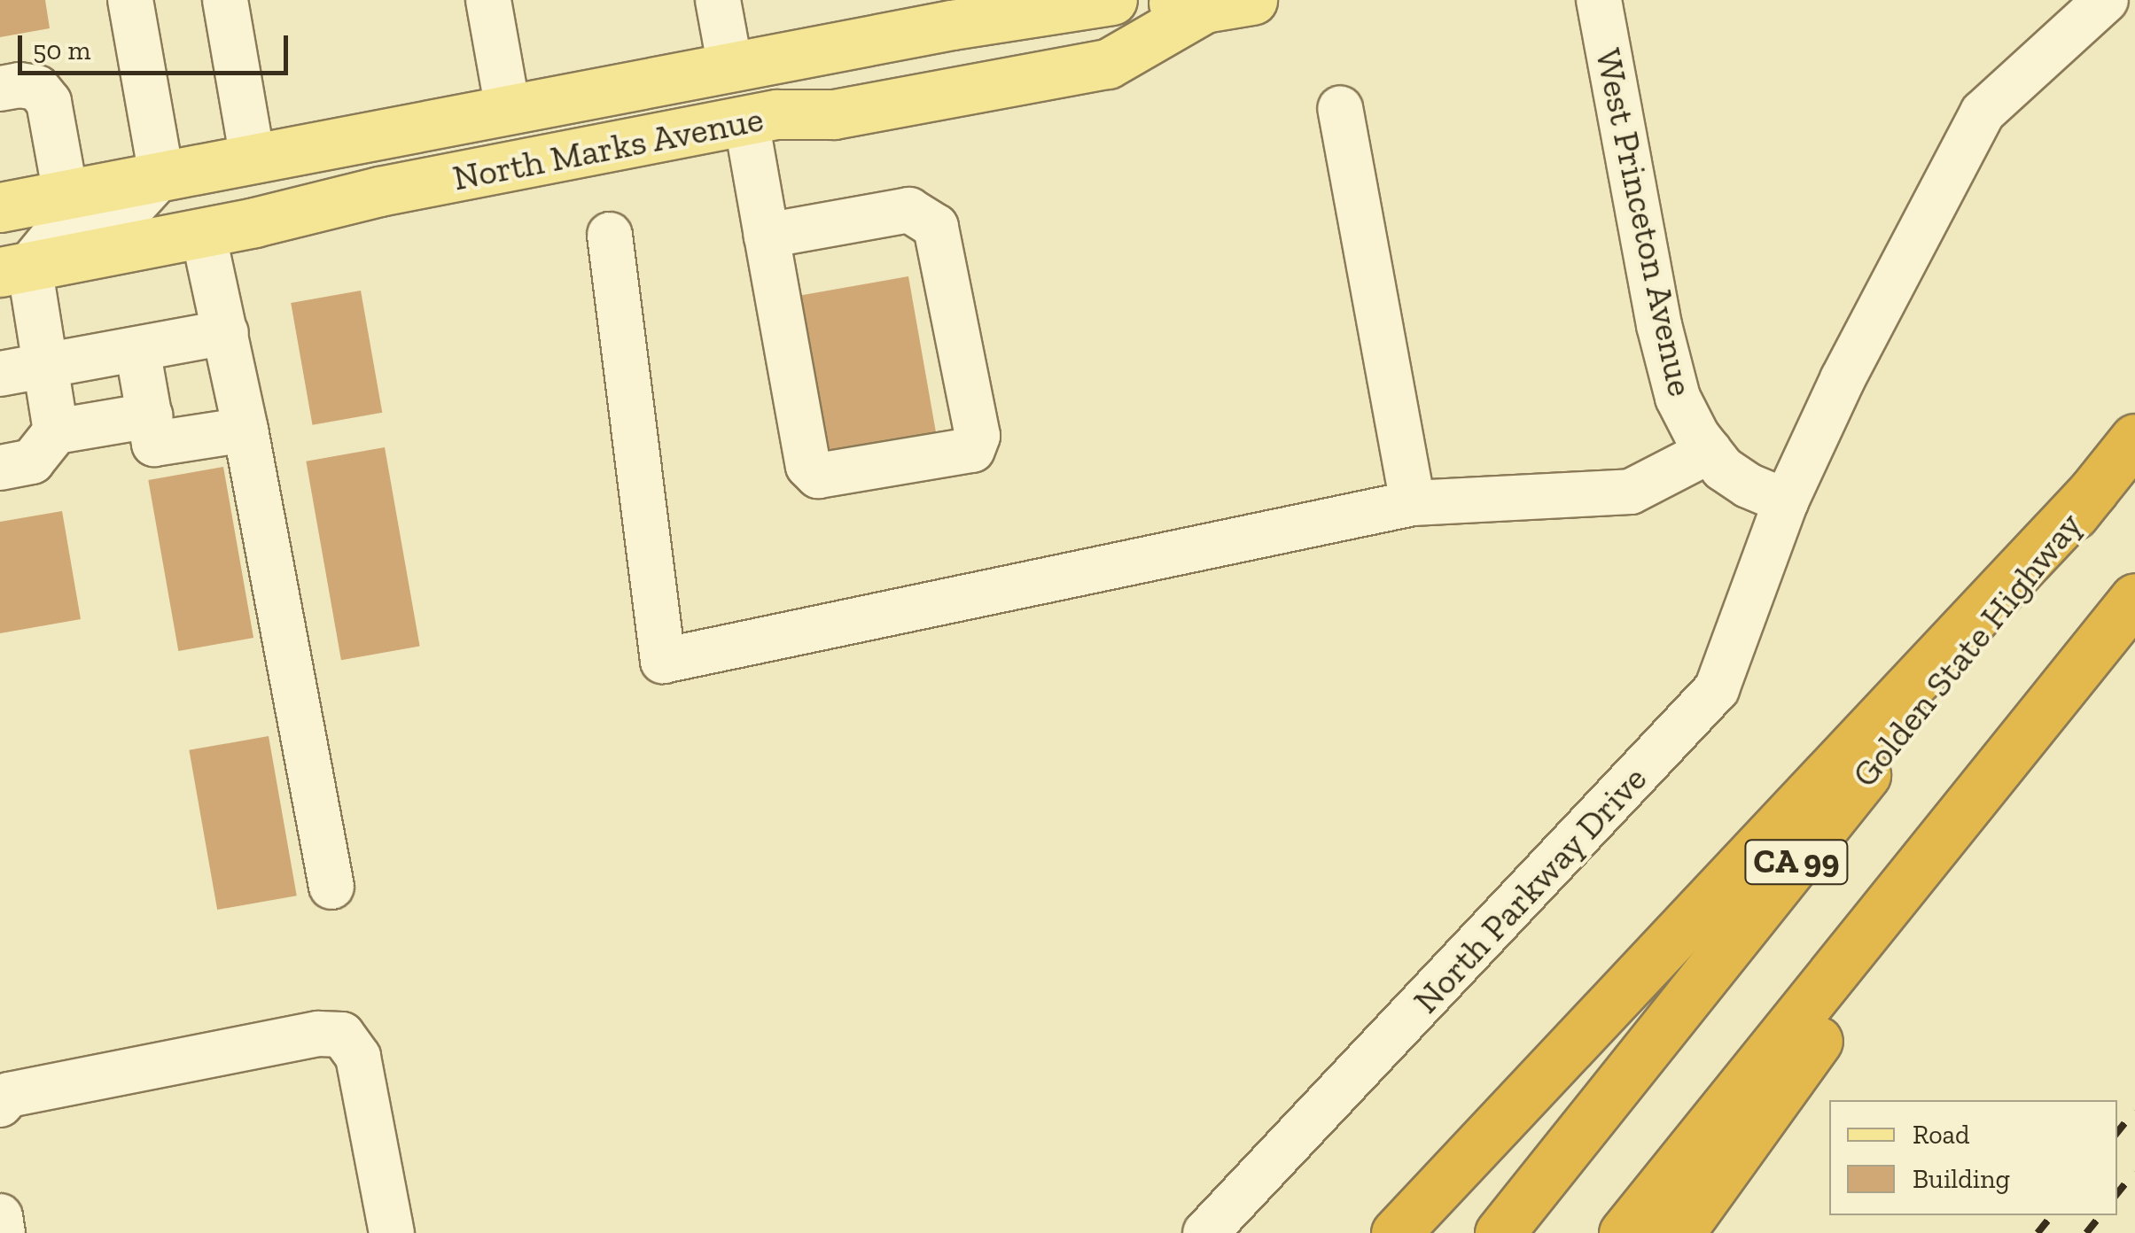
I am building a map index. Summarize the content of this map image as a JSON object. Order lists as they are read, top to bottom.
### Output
{
  "streets": {
    "highway": ["Golden State Highway", "CA 99"],
    "main road": ["North Marks Avenue"],
    "street": ["West Princeton Avenue", "North Parkway Drive"]
  },
  "crossings": [
    ["West Princeton Avenue", "North Parkway Drive"]
  ],
  "legend": ["Road", "Building"],
  "scale_bar": "50 m"
}
